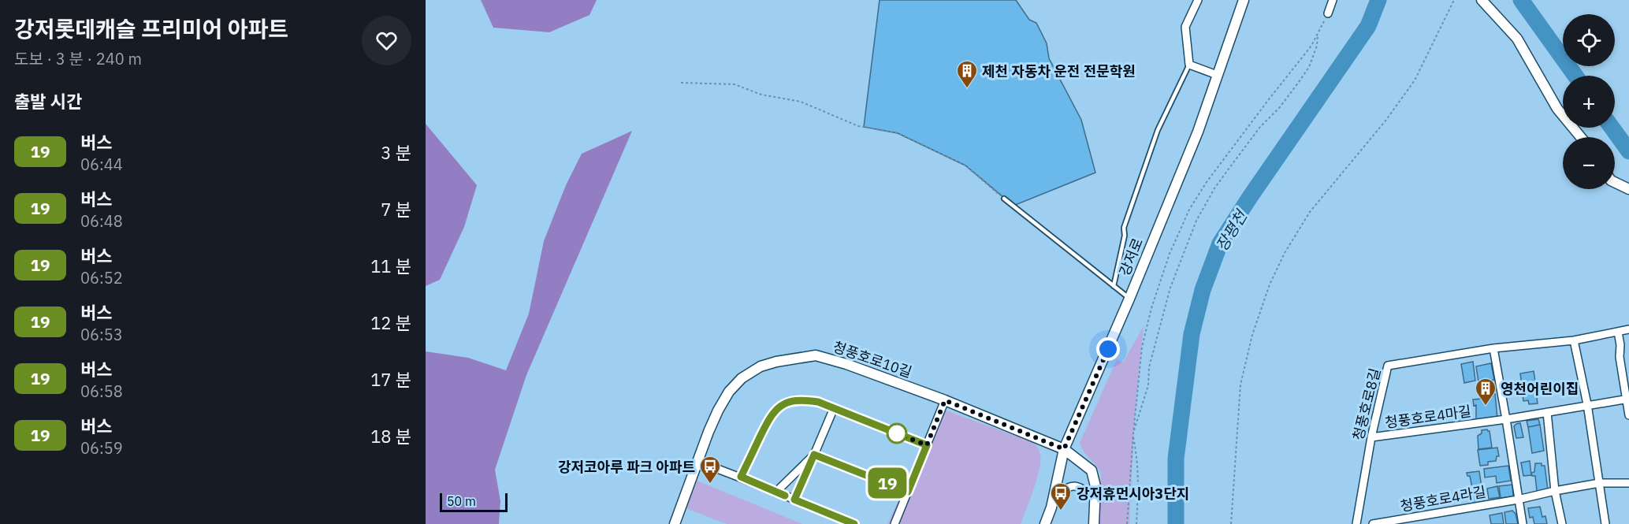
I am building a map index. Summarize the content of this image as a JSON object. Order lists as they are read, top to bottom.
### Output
{
  "streets": {
    "street": [
      "강저로",
      "청풍호로10길",
      "청풍호로8길",
      "청풍호로4마길",
      "청풍호로4라길"
    ]
  },
  "crossings": [
    ["강저로", "청풍호로10길"],
    ["청풍호로8길", "청풍호로4마길"]
  ],
  "water": ["장평천"],
  "places": {
    "building": ["제천 자동차 운전 전문학원", "영천어린이집"],
    "bus stop": ["강저코아루 파크 아파트", "강저휴먼시아3단지"]
  },
  "lines": ["bus line 19"],
  "scale_bar": "50 m",
  "page": {
    "heading": [
      ["강저롯데캐슬 프리미어 아파트", "도보 · 3 분 · 240 m"],
      "출발 시간"
    ],
    "on_map": "19",
    "map_buttons": ["+", "−"],
    "list": [
      {
        "mark": "19",
        "name": "버스",
        "note": "06:44",
        "value": "3 분"
      },
      {
        "mark": "19",
        "name": "버스",
        "note": "06:48",
        "value": "7 분"
      },
      {
        "mark": "19",
        "name": "버스",
        "note": "06:52",
        "value": "11 분"
      },
      {
        "mark": "19",
        "name": "버스",
        "note": "06:53",
        "value": "12 분"
      },
      {
        "mark": "19",
        "name": "버스",
        "note": "06:58",
        "value": "17 분"
      },
      {
        "mark": "19",
        "name": "버스",
        "note": "06:59",
        "value": "18 분"
      }
    ],
    "scale": "50 m"
  }
}
